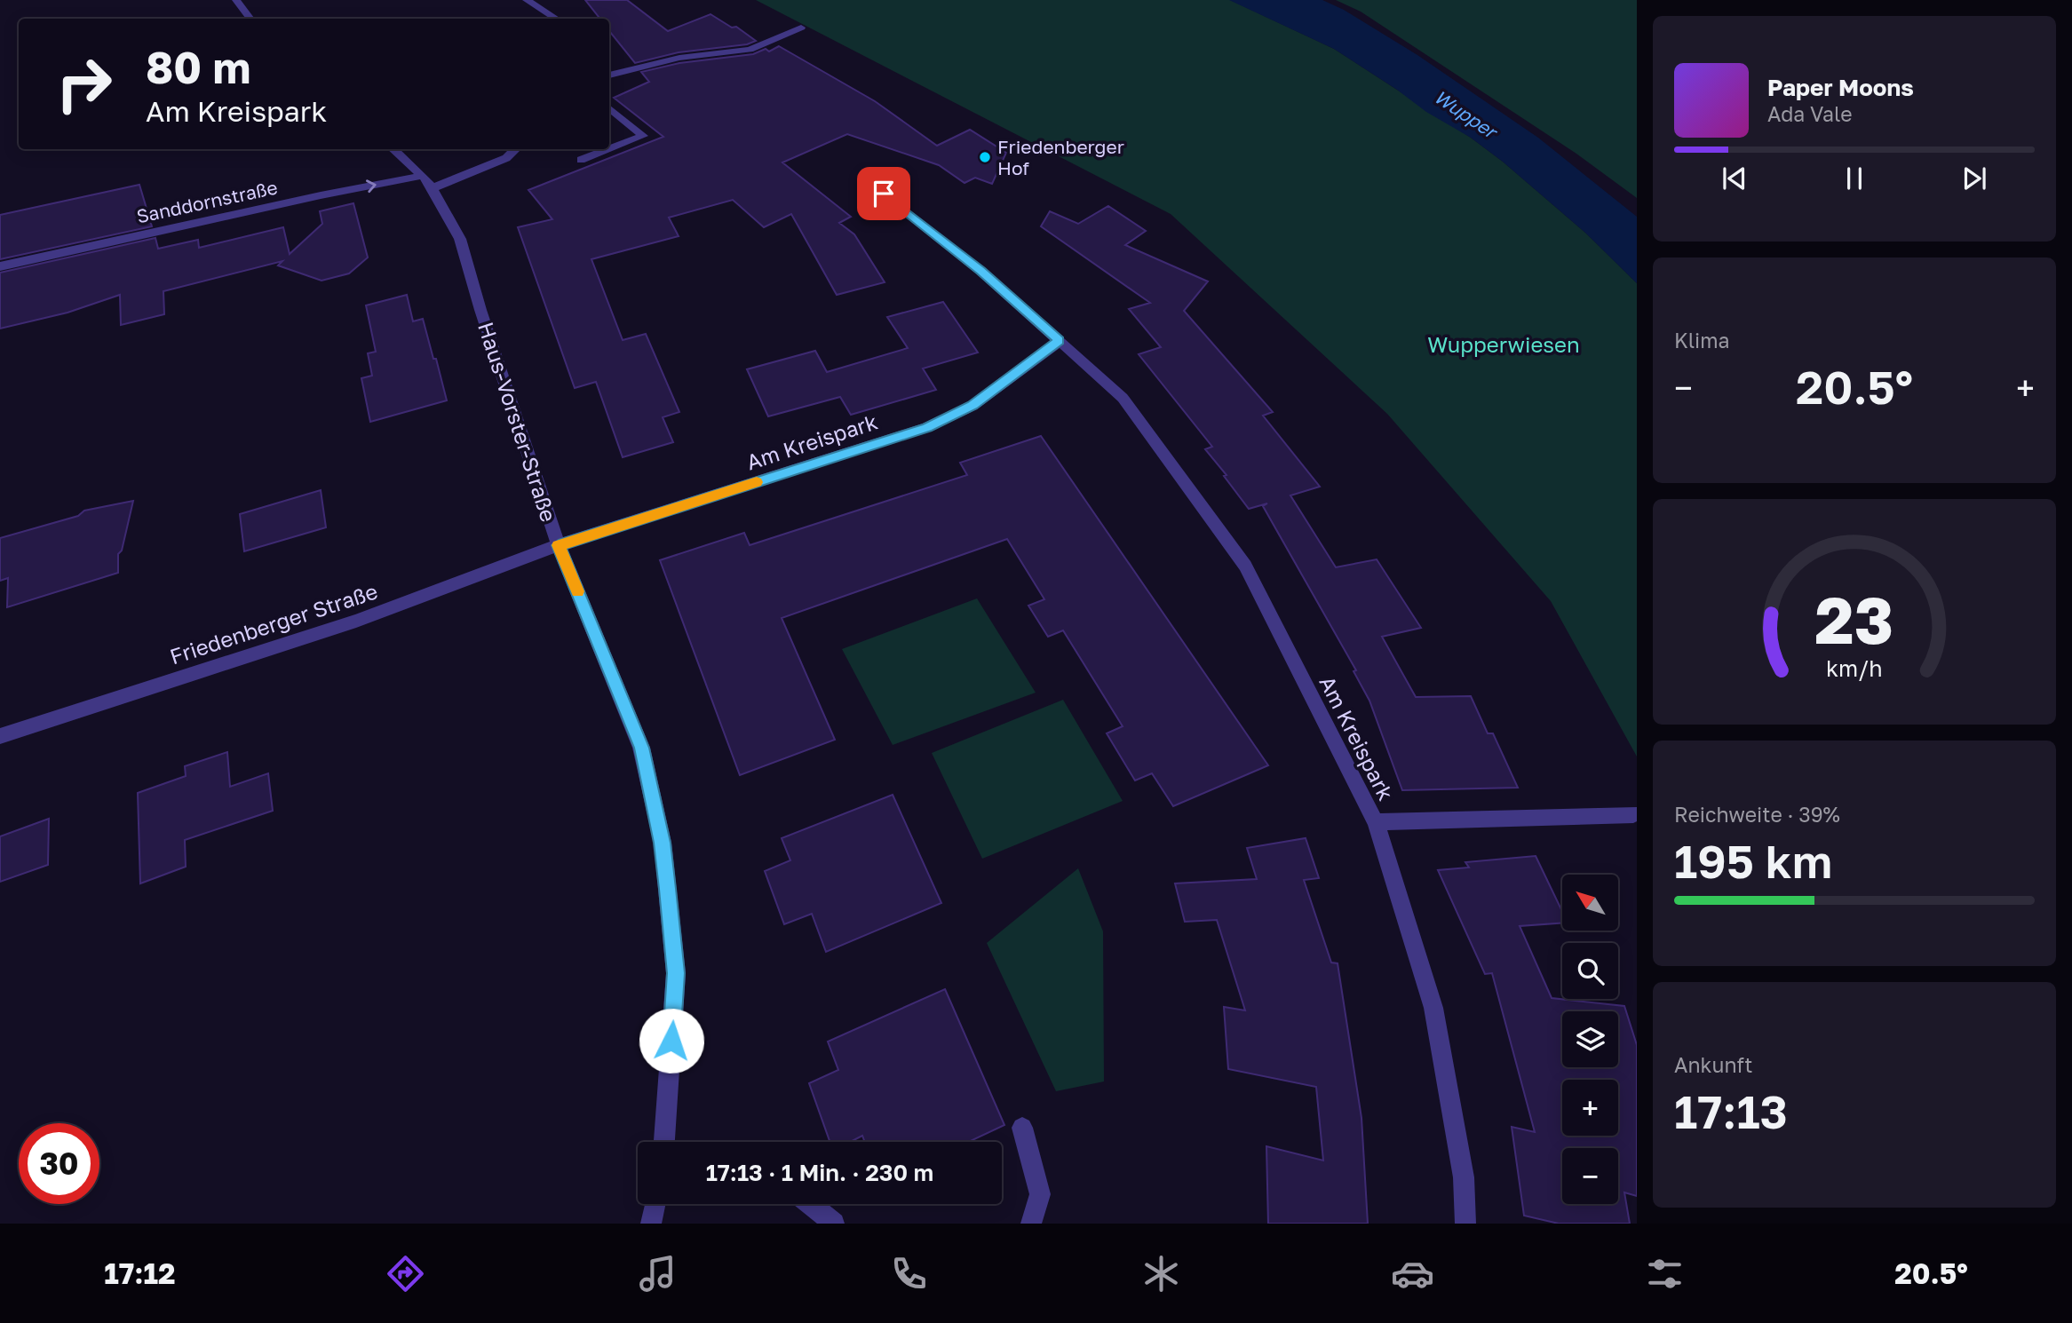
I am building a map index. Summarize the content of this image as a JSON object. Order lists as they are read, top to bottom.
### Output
{
  "streets": {
    "street": [
      "Sanddornstraße",
      "Haus-Vorster-Straße",
      "Am Kreispark",
      "Friedenberger Straße"
    ]
  },
  "crossings": [
    ["Sanddornstraße", "Haus-Vorster-Straße"],
    ["Haus-Vorster-Straße", "Am Kreispark"],
    ["Haus-Vorster-Straße", "Friedenberger Straße"],
    ["Am Kreispark", "Friedenberger Straße"]
  ],
  "one_way": ["Sanddornstraße"],
  "water": ["Wupper"],
  "parks": ["Wupperwiesen"],
  "places": ["Friedenberger Hof"],
  "north": "top left",
  "page": {
    "turn": ["80 m", "Am Kreispark"],
    "song": ["Paper Moons", "Ada Vale"],
    "tile": [
      "Klima",
      ["Reichweite · 39%", "195 km"],
      ["Ankunft", "17:13"]
    ],
    "heat": ["−", "20.5°", "+"],
    "map_buttons": ["+", "−"],
    "limit": "30",
    "trip": "17:13 · 1 Min. · 230 m",
    "tabs": ["17:12", "20.5°"],
    "gauge": ["23", "km/h"]
  }
}
